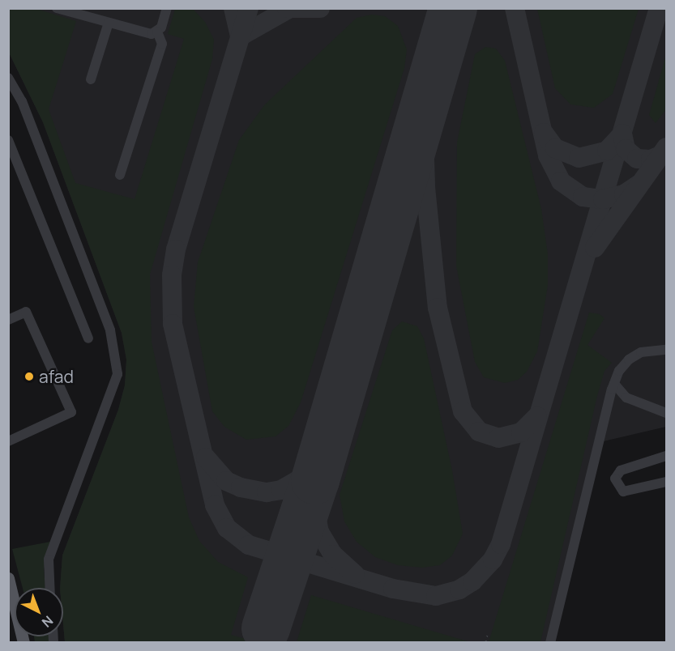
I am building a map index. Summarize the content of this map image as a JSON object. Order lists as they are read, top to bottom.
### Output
{
  "places": ["afad"],
  "north": "bottom right"
}
